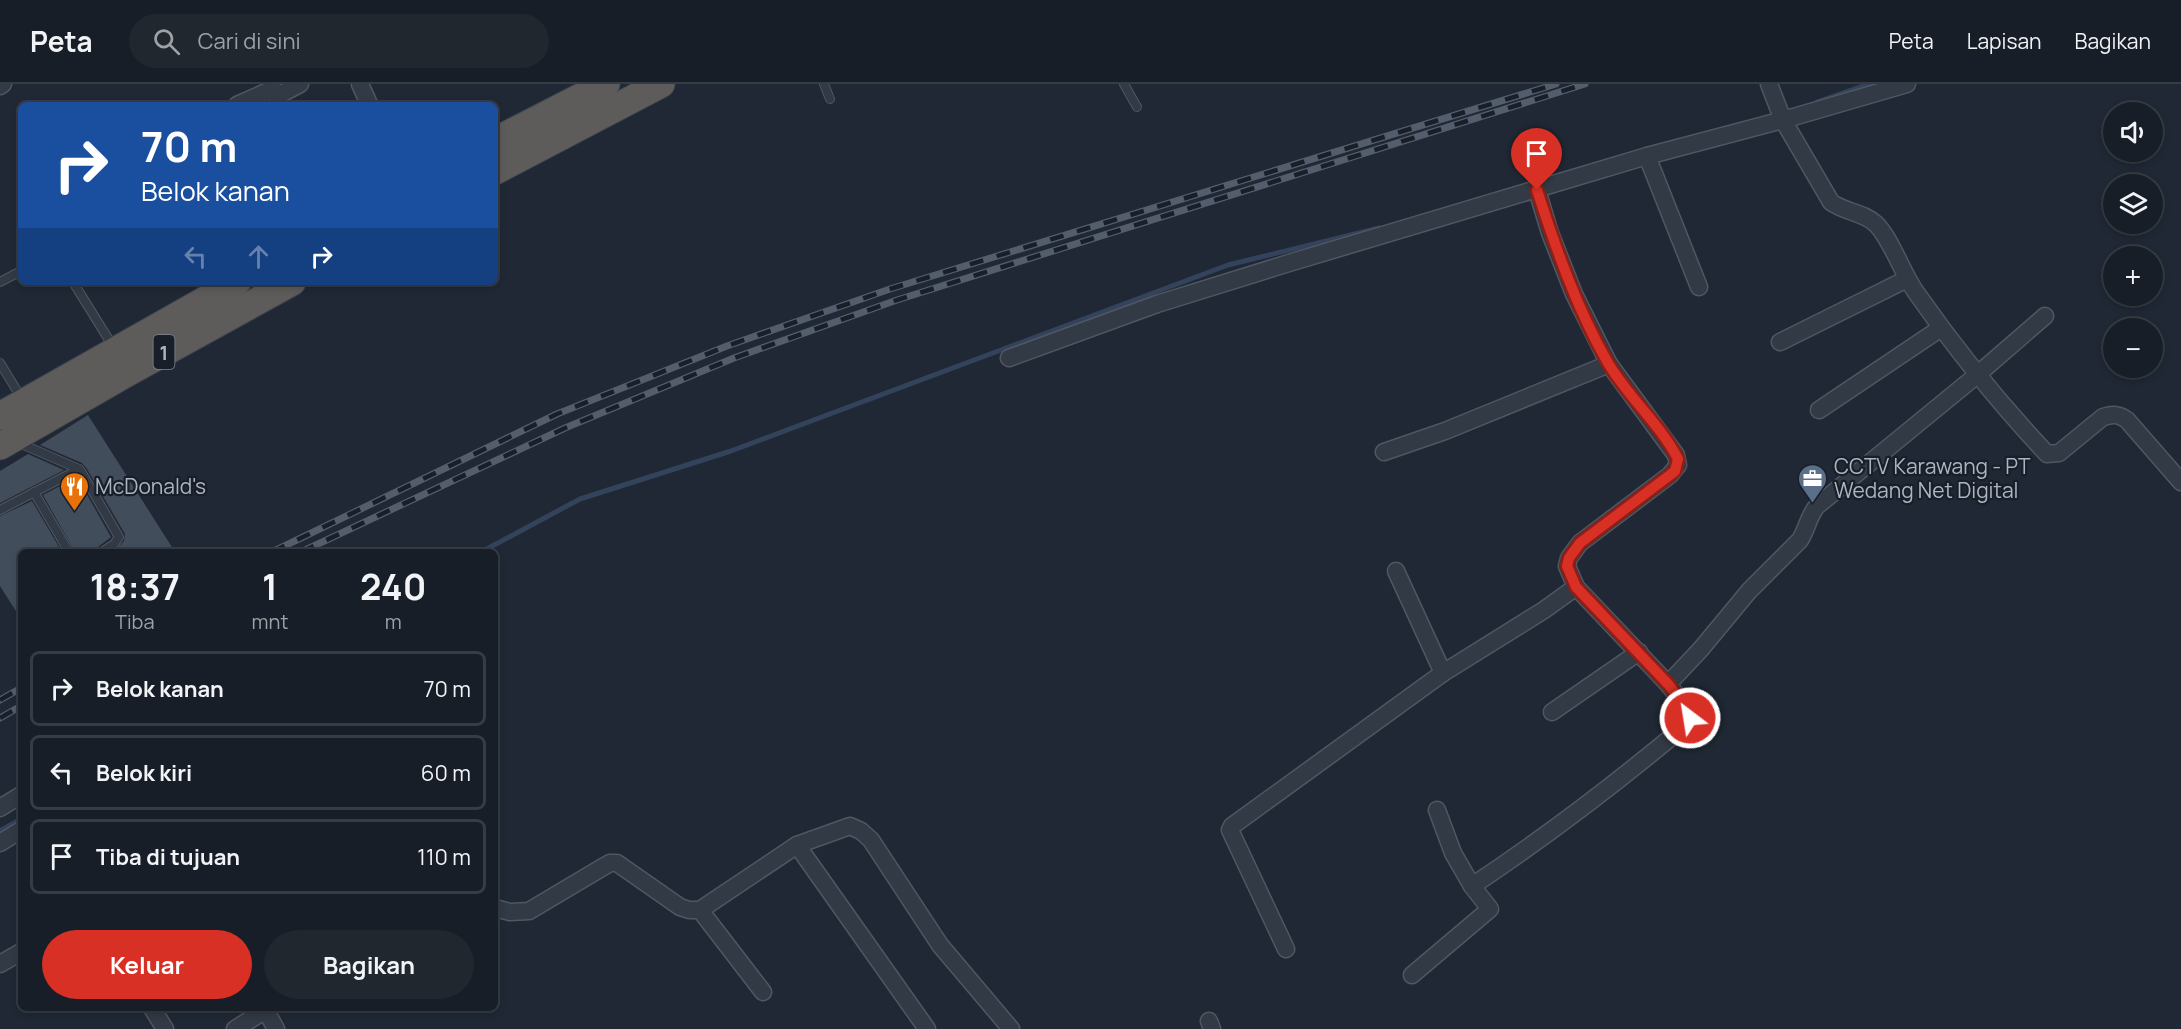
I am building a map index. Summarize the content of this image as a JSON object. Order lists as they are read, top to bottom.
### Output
{
  "streets": {
    "highway": ["1"]
  },
  "places": {
    "office": ["CCTV Karawang - PT Wedang Net Digital"],
    "restaurant": ["McDonald's"]
  },
  "page": {
    "header": "Peta",
    "search": "Cari di sini",
    "nav": ["Peta", "Lapisan", "Bagikan"],
    "map_buttons": ["+", "−"],
    "turn": ["70 m", "Belok kanan"],
    "eta": [
      "18:37",
      "Tiba",
      "1",
      "mnt",
      "240",
      "m"
    ],
    "list": [
      {
        "name": "Belok kanan",
        "value": "70 m"
      },
      {
        "name": "Belok kiri",
        "value": "60 m"
      },
      {
        "name": "Tiba di tujuan",
        "value": "110 m"
      }
    ],
    "buttons": ["Keluar", "Bagikan"]
  }
}
